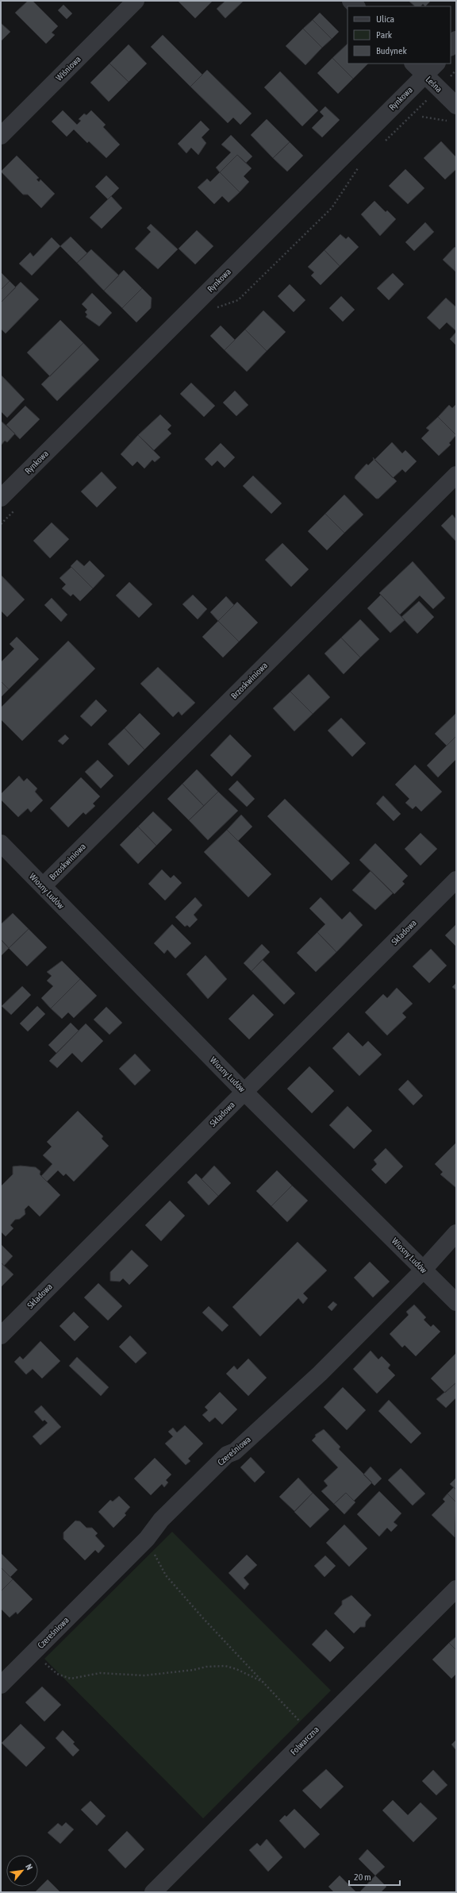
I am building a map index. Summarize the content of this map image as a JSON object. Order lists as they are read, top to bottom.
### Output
{
  "streets": {
    "street": [
      "Wiśniowa",
      "Leśna",
      "Rynkowa",
      "Brzoskwiniowa",
      "Wiosny Ludów",
      "Składowa",
      "Czereśniowa",
      "Folwarczna"
    ]
  },
  "crossings": [
    ["Leśna", "Rynkowa"],
    ["Brzoskwiniowa", "Wiosny Ludów"],
    ["Wiosny Ludów", "Składowa"],
    ["Wiosny Ludów", "Czereśniowa"]
  ],
  "legend": ["Ulica", "Park", "Budynek"],
  "scale_bar": "20 m",
  "north": "top right"
}
